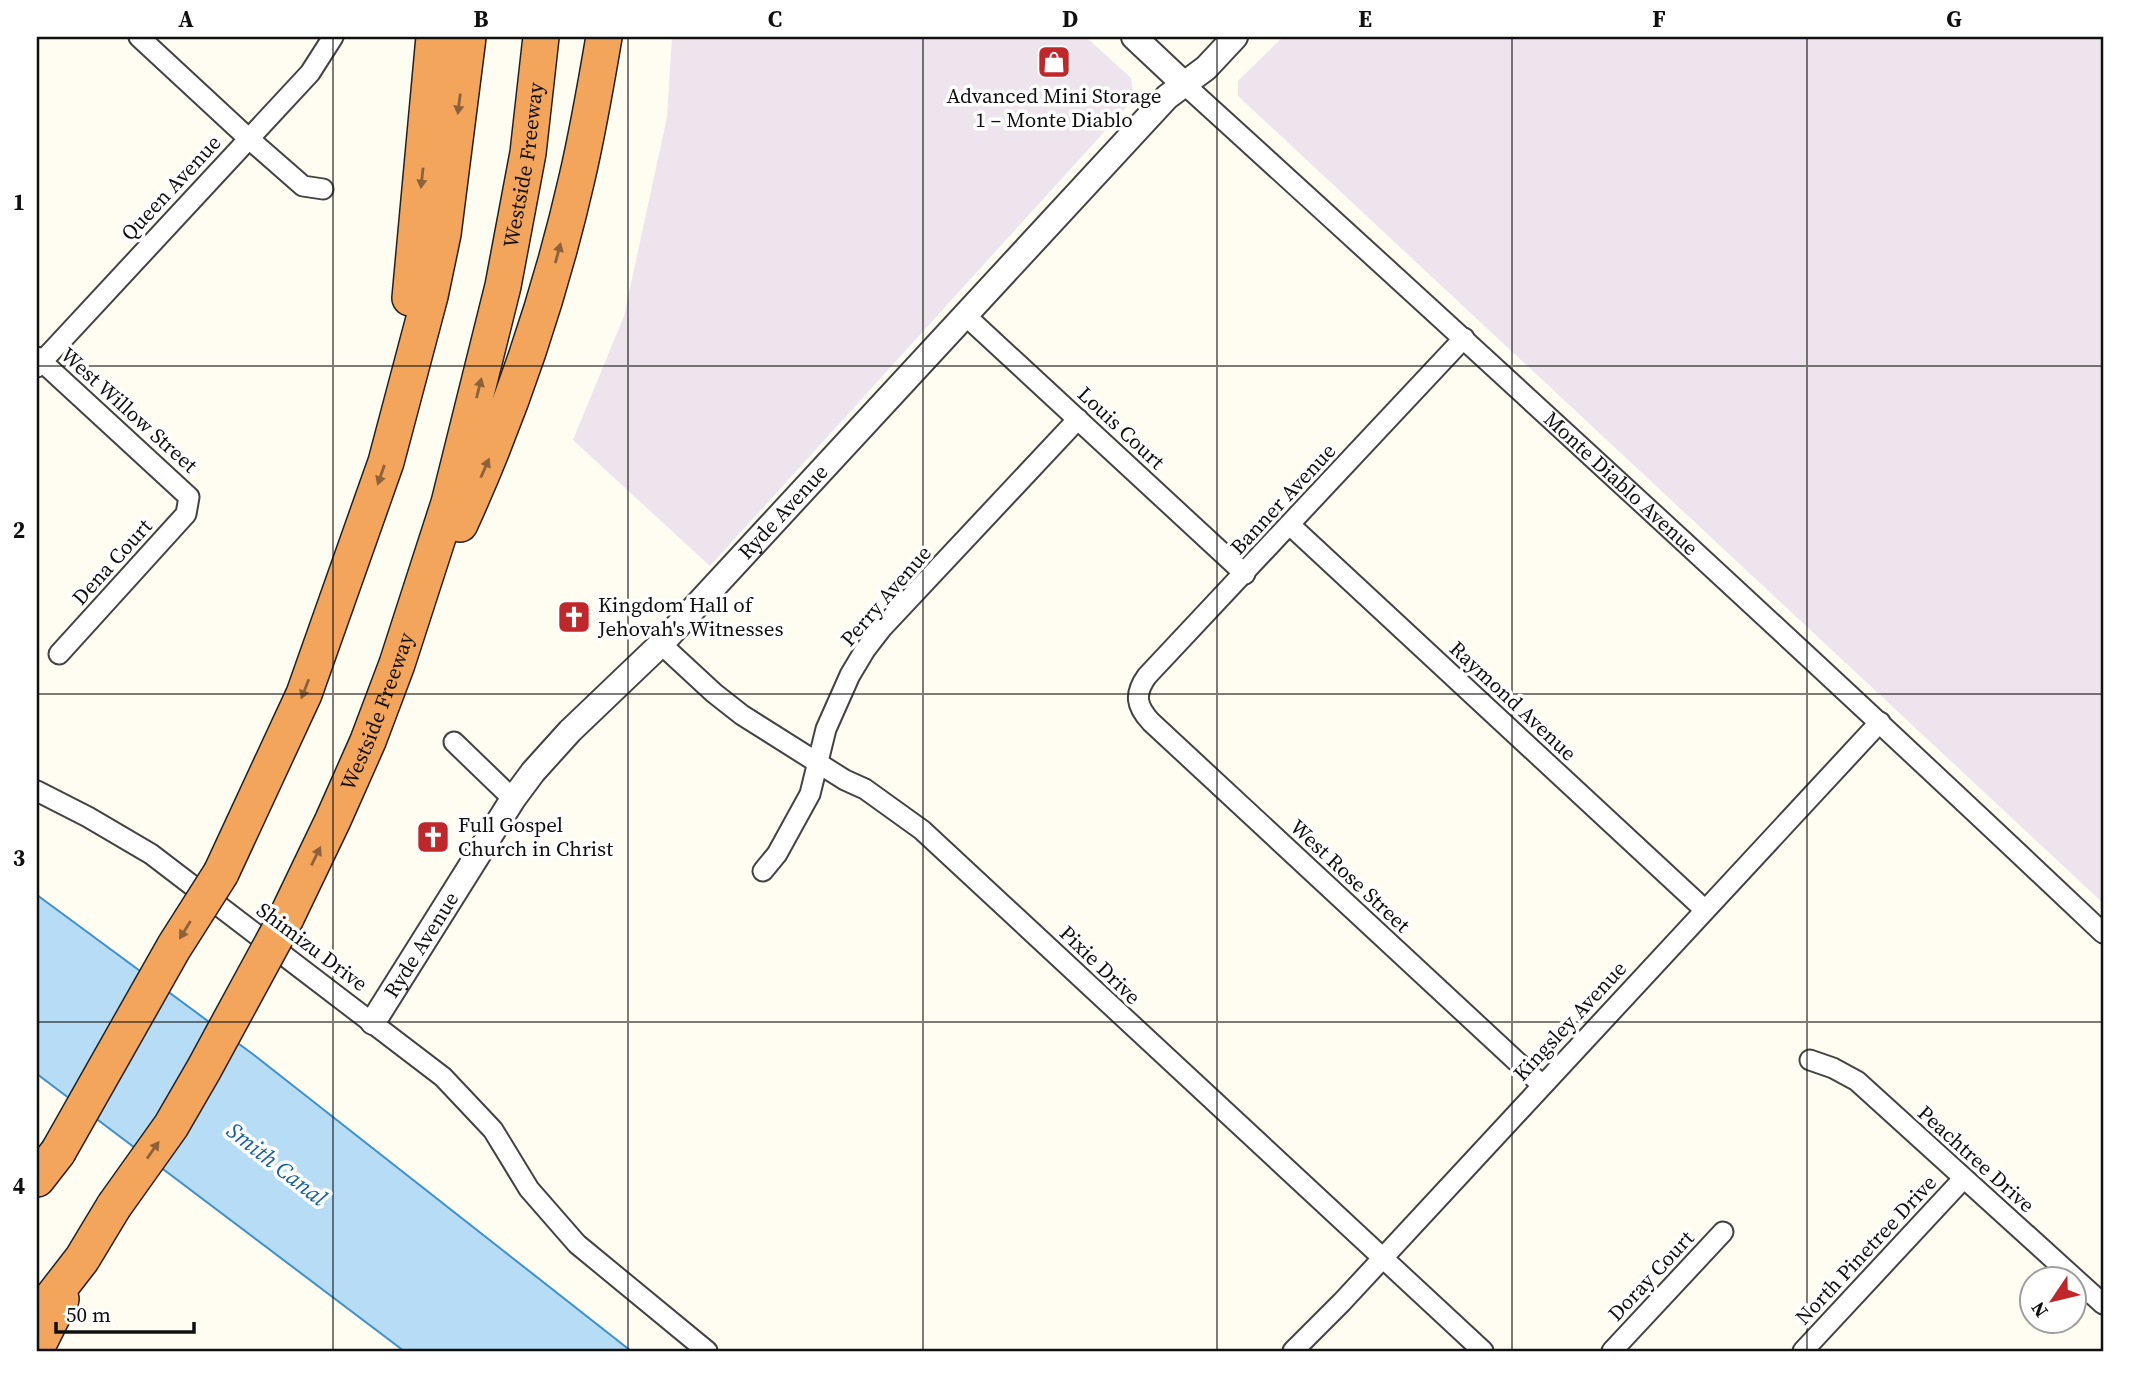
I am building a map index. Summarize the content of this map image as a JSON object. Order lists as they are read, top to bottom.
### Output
{
  "streets": {
    "highway": ["Westside Freeway"],
    "street": [
      "Queen Avenue",
      "West Willow Street",
      "Louis Court",
      "Monte Diablo Avenue",
      "Banner Avenue",
      "Ryde Avenue",
      "Dena Court",
      "Perry Avenue",
      "Raymond Avenue",
      "West Rose Street",
      "Shimizu Drive",
      "Pixie Drive",
      "Kingsley Avenue",
      "Peachtree Drive",
      "North Pinetree Drive",
      "Doray Court"
    ]
  },
  "crossings": [
    ["Queen Avenue", "West Willow Street"],
    ["West Willow Street", "Dena Court"],
    ["Louis Court", "Banner Avenue"],
    ["Louis Court", "Ryde Avenue"],
    ["Louis Court", "Perry Avenue"],
    ["Monte Diablo Avenue", "Banner Avenue"],
    ["Monte Diablo Avenue", "Ryde Avenue"],
    ["Monte Diablo Avenue", "Kingsley Avenue"],
    ["Banner Avenue", "Raymond Avenue"],
    ["Banner Avenue", "West Rose Street"],
    ["Ryde Avenue", "Shimizu Drive"],
    ["Ryde Avenue", "Pixie Drive"],
    ["Perry Avenue", "Pixie Drive"],
    ["Raymond Avenue", "Kingsley Avenue"],
    ["West Rose Street", "Kingsley Avenue"],
    ["Pixie Drive", "Kingsley Avenue"],
    ["Peachtree Drive", "North Pinetree Drive"]
  ],
  "water": ["Smith Canal"],
  "places": {
    "shop": ["Advanced Mini Storage 1 – Monte Diablo"],
    "church": ["Kingdom Hall of Jehovah's Witnesses", "Full Gospel Church in Christ"]
  },
  "scale_bar": "50 m",
  "north": "bottom left",
  "grid": {
    "columns": [
      "A",
      "B",
      "C",
      "D",
      "E",
      "F",
      "G"
    ],
    "rows": [
      "1",
      "2",
      "3",
      "4"
    ]
  }
}
